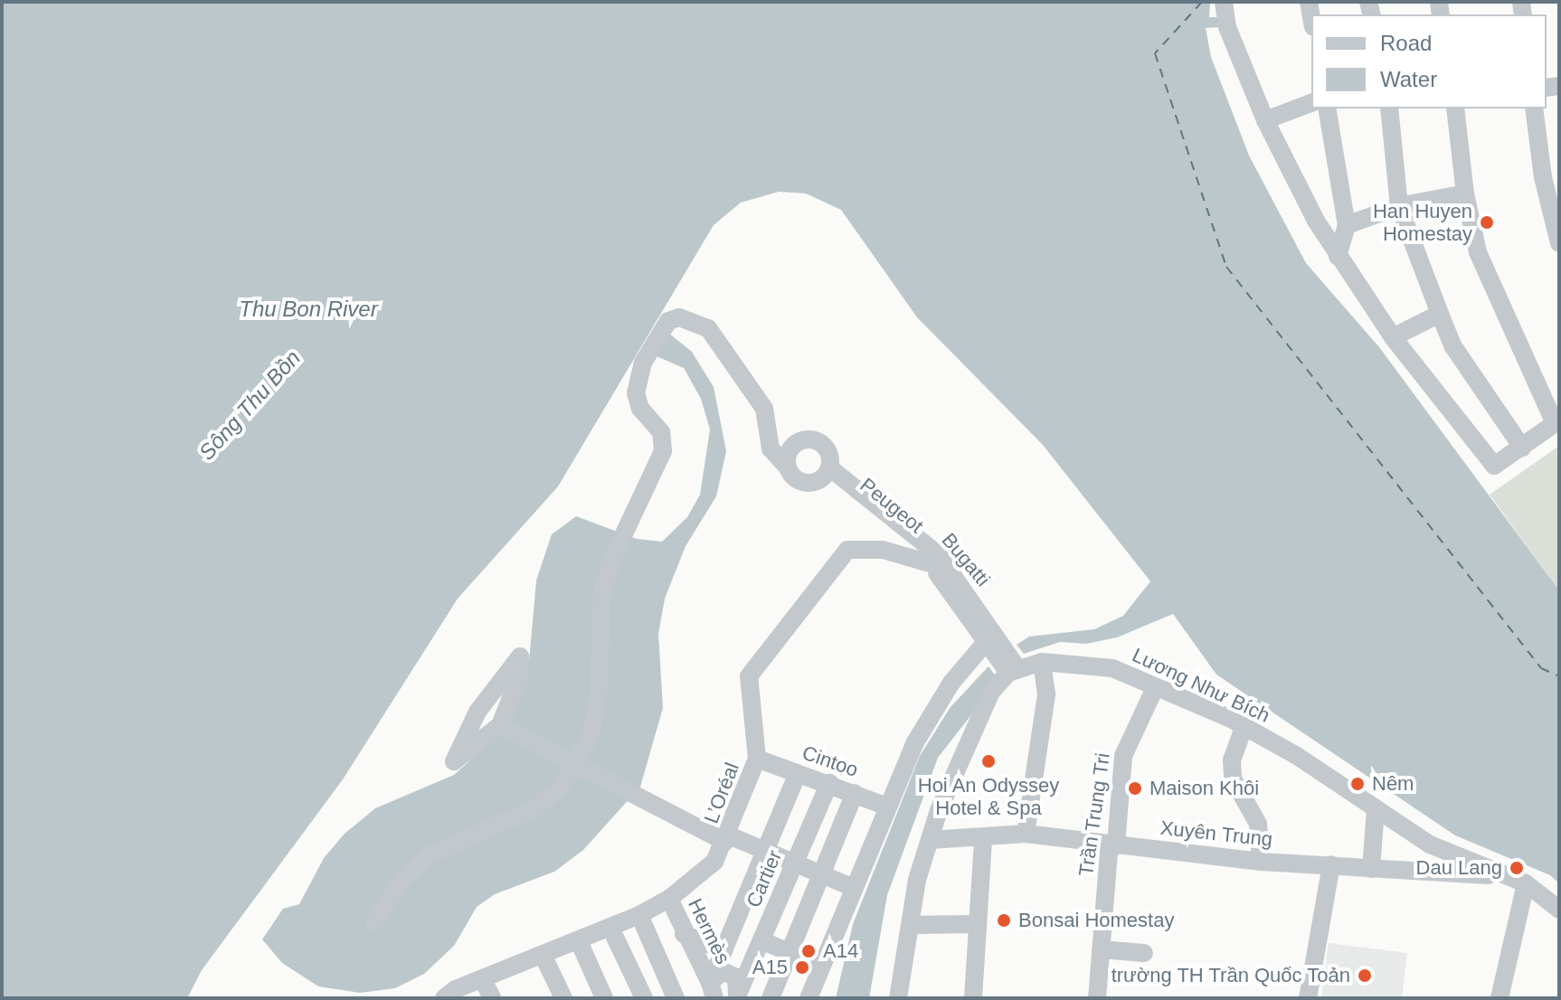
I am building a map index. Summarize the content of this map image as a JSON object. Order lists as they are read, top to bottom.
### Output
{
  "streets": {
    "street": [
      "Peugeot",
      "Bugatti",
      "Lương Như Bích",
      "Cintoo",
      "L’Oréal",
      "Trần Trung Tri",
      "Xuyên Trung",
      "Cartier",
      "Hermès"
    ]
  },
  "crossings": [
    ["Peugeot", "Bugatti"],
    ["Peugeot", "Lương Như Bích"],
    ["Peugeot", "L’Oréal"],
    ["Bugatti", "Lương Như Bích"],
    ["Lương Như Bích", "Trần Trung Tri"],
    ["Lương Như Bích", "Xuyên Trung"],
    ["Cintoo", "L’Oréal"],
    ["Cintoo", "Cartier"],
    ["L’Oréal", "Hermès"],
    ["Trần Trung Tri", "Xuyên Trung"]
  ],
  "water": ["Thu Bon River", "Sông Thu Bồn"],
  "places": [
    "Han Huyen Homestay",
    "Hoi An Odyssey Hotel & Spa",
    "Nêm",
    "Maison Khôi",
    "Dau Lang",
    "Bonsai Homestay",
    "A14",
    "A15",
    "trường TH Trần Quốc Toản"
  ],
  "legend": ["Road", "Water"]
}
